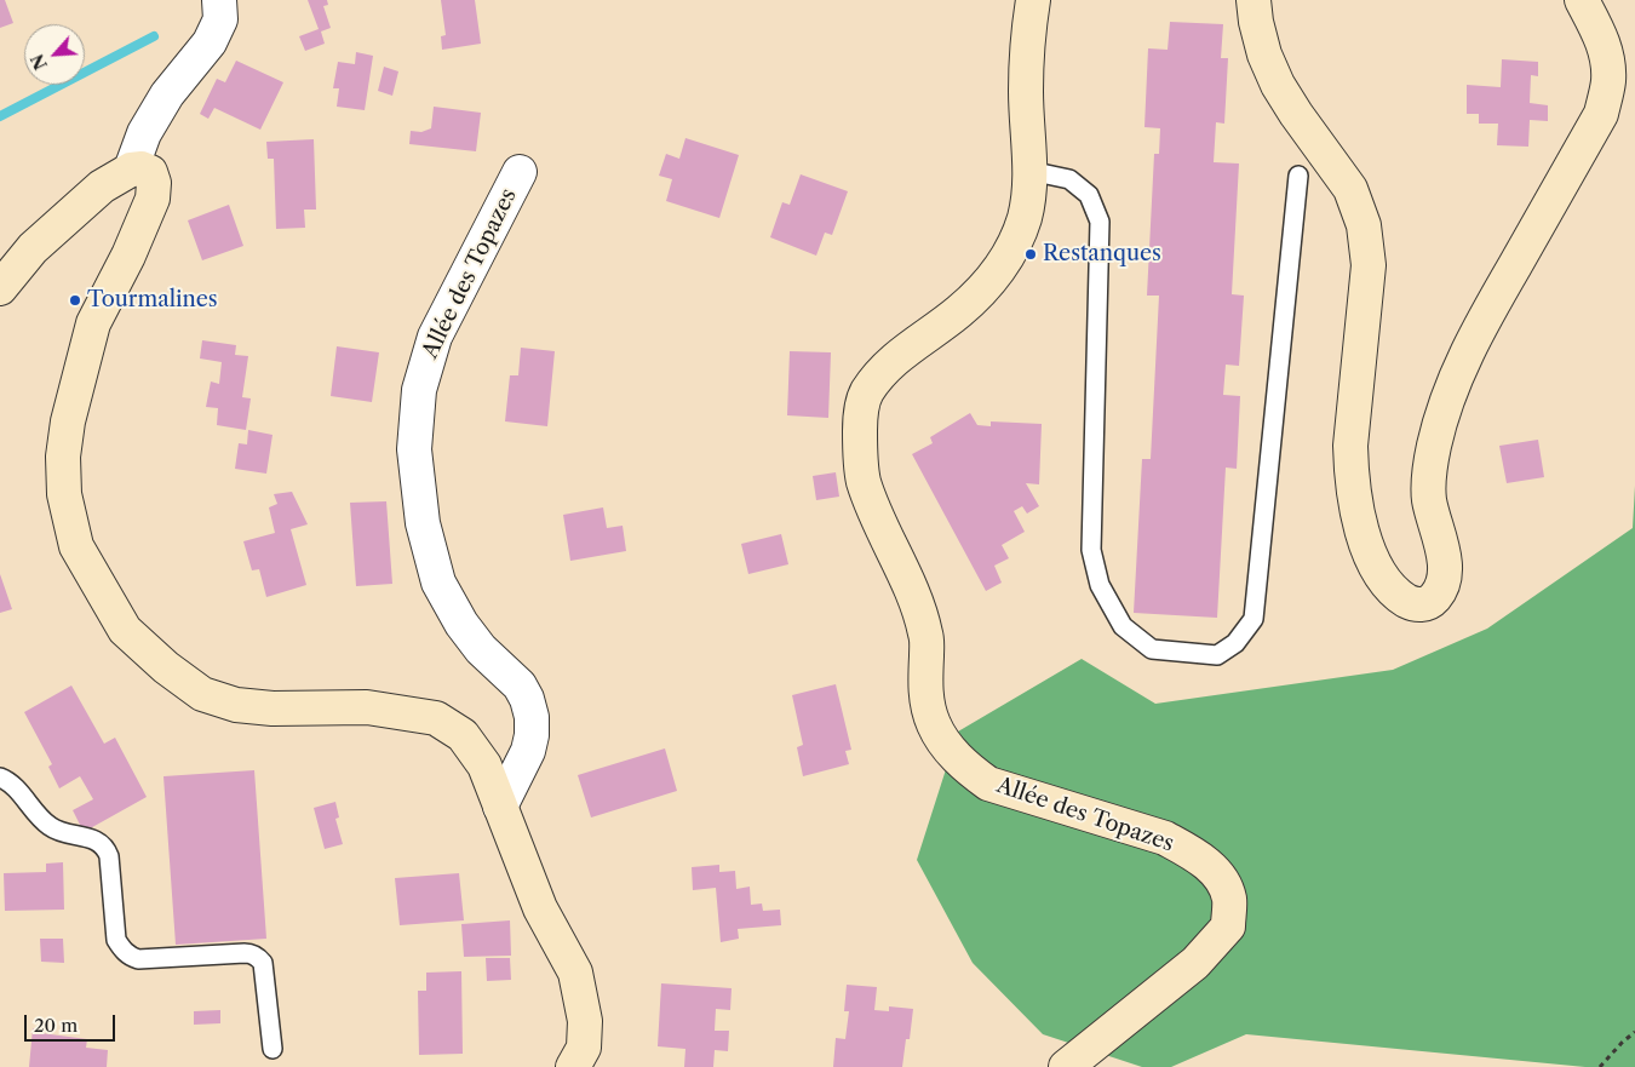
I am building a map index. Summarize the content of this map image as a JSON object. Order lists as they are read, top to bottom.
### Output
{
  "streets": {
    "main road": ["Allée des Topazes"]
  },
  "places": ["Restanques", "Tourmalines"],
  "scale_bar": "20 m",
  "north": "bottom left"
}
